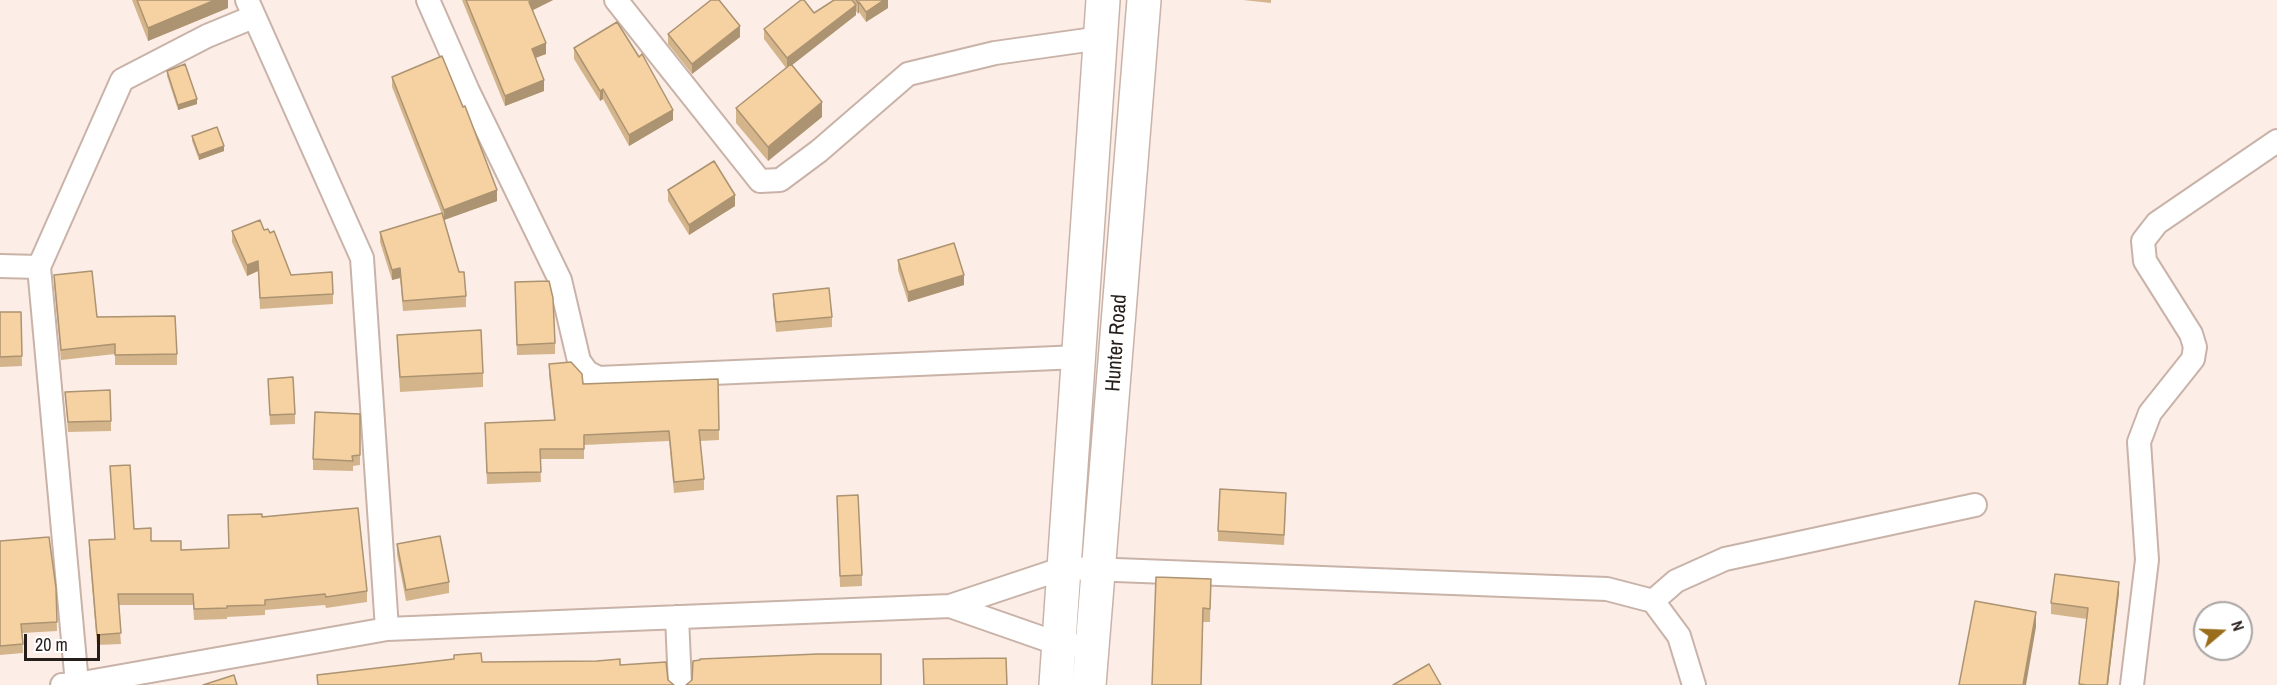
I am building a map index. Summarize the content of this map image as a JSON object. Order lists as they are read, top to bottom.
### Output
{
  "streets": {
    "main road": ["Hunter Road"]
  },
  "scale_bar": "20 m",
  "north": "right"
}
